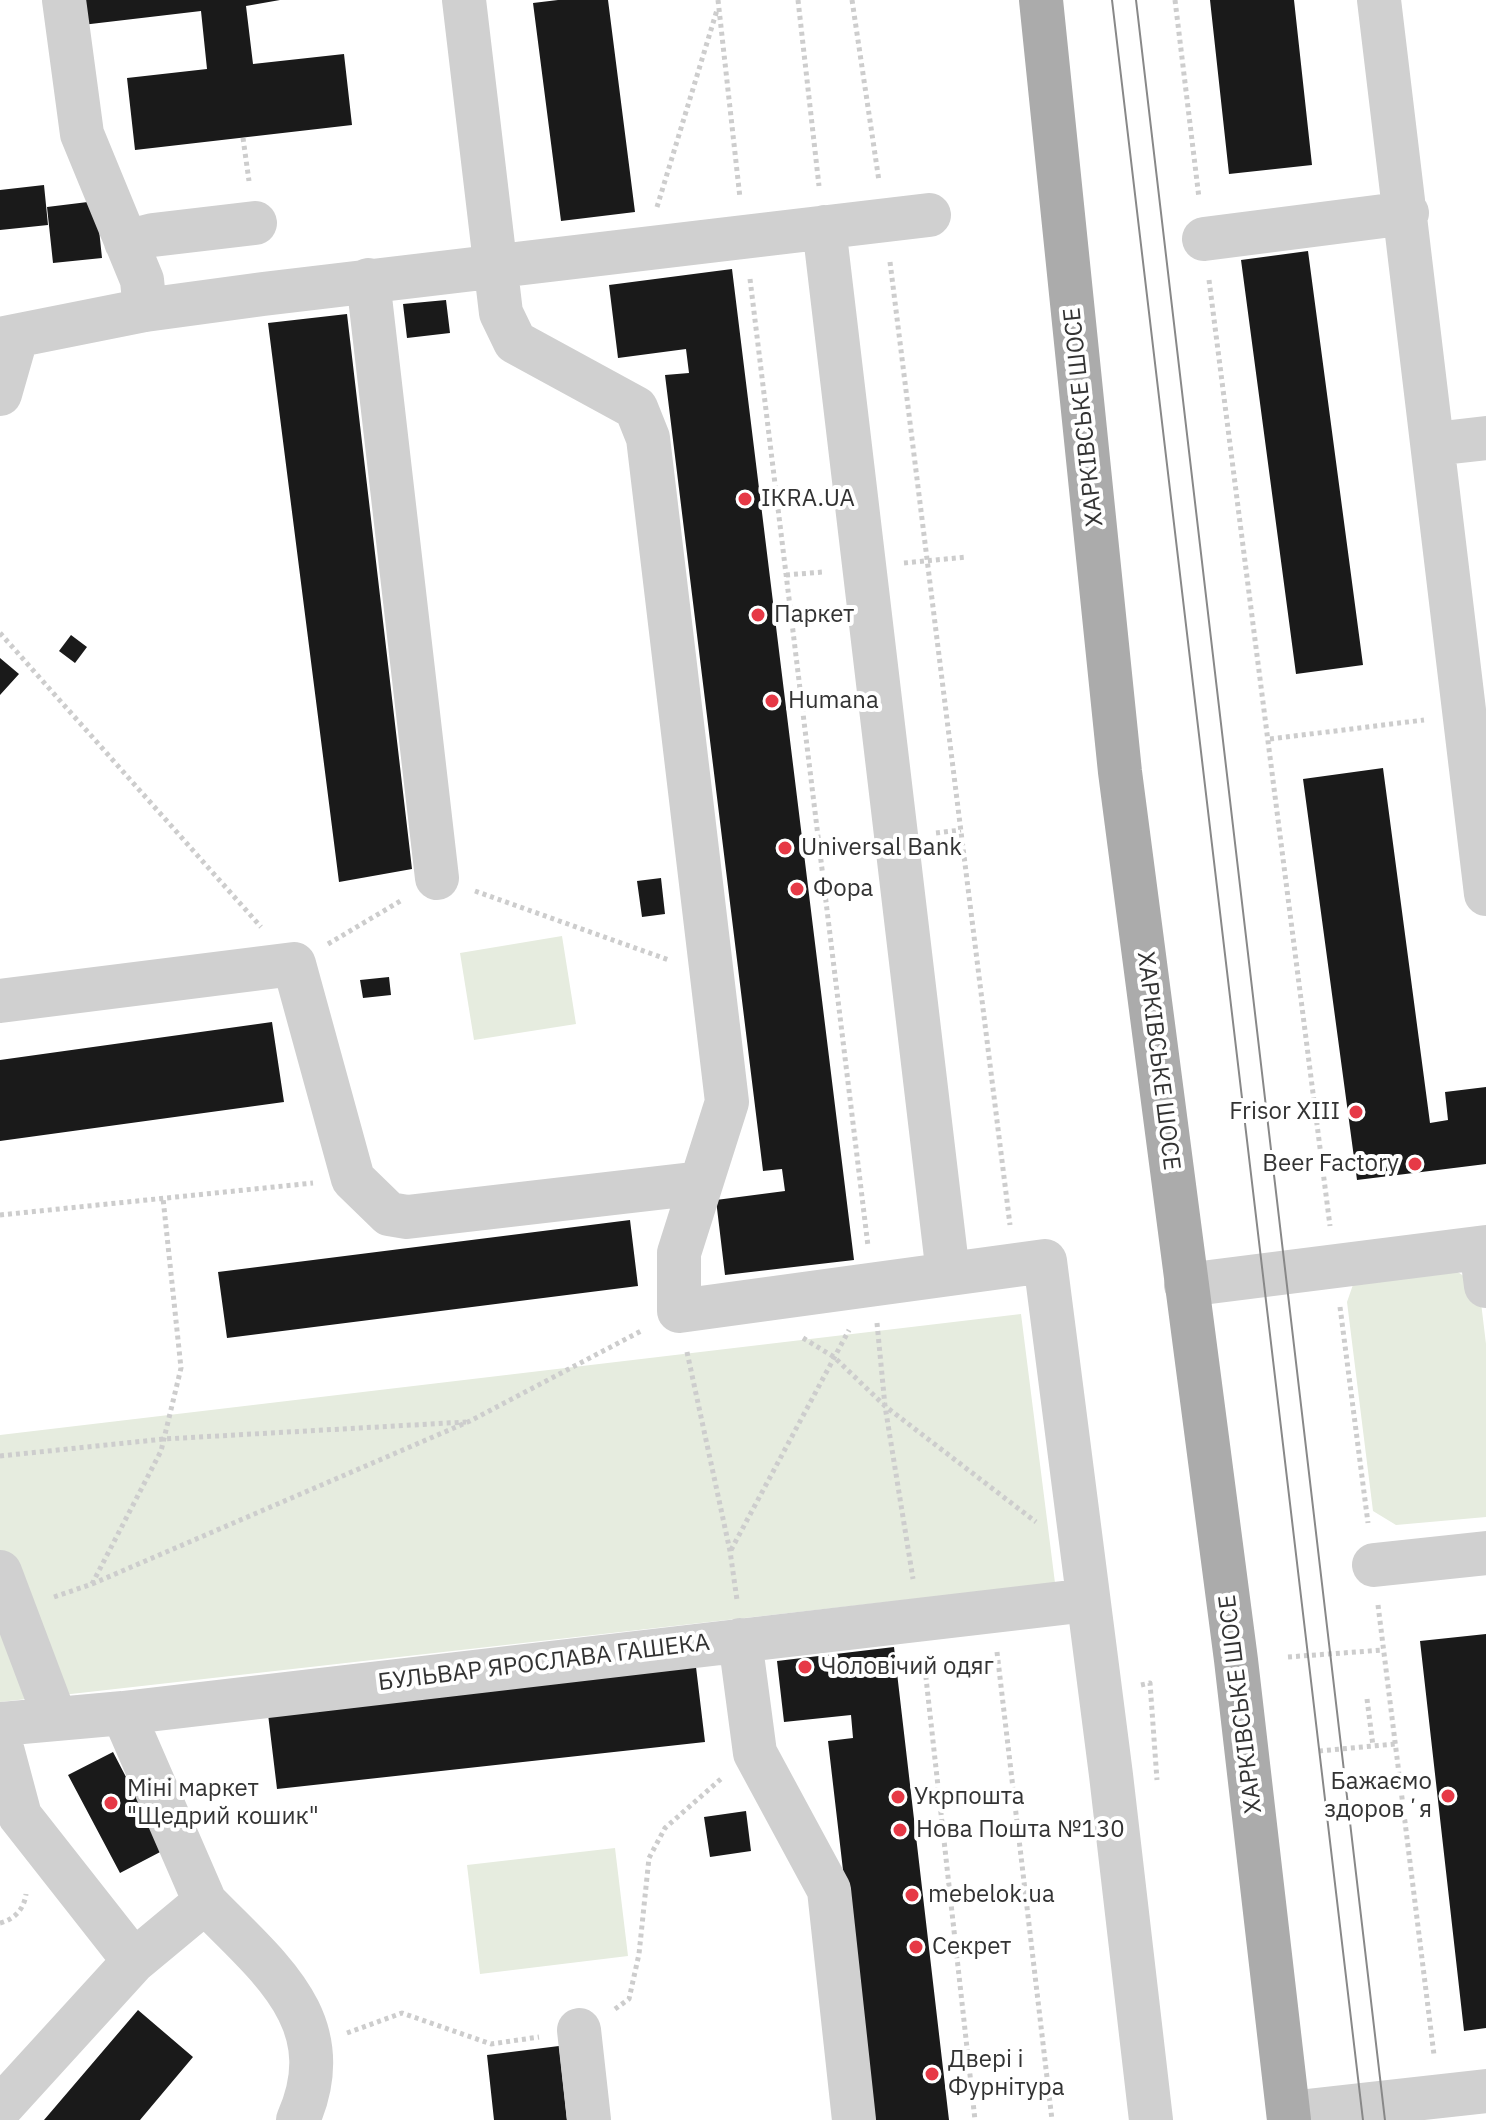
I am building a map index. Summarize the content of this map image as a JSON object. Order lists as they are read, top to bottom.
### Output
{
  "streets": {
    "main road": ["ХАРКІВСЬКЕ ШОСЕ"],
    "street": ["БУЛЬВАР ЯРОСЛАВА ГАШЕКА"]
  },
  "places": [
    "ІКRA.UA",
    "Паркет",
    "Humana",
    "Universal Bank",
    "Фора",
    "Frisor XIII",
    "Beer Factory",
    "Чоловічий одяг",
    "Бажаємо здоровʼя",
    "Укрпошта",
    "Міні маркет \"Щедрий кошик\"",
    "Нова Пошта №130",
    "mebelok.ua",
    "Секрет",
    "Двері і Фурнітура"
  ]
}
